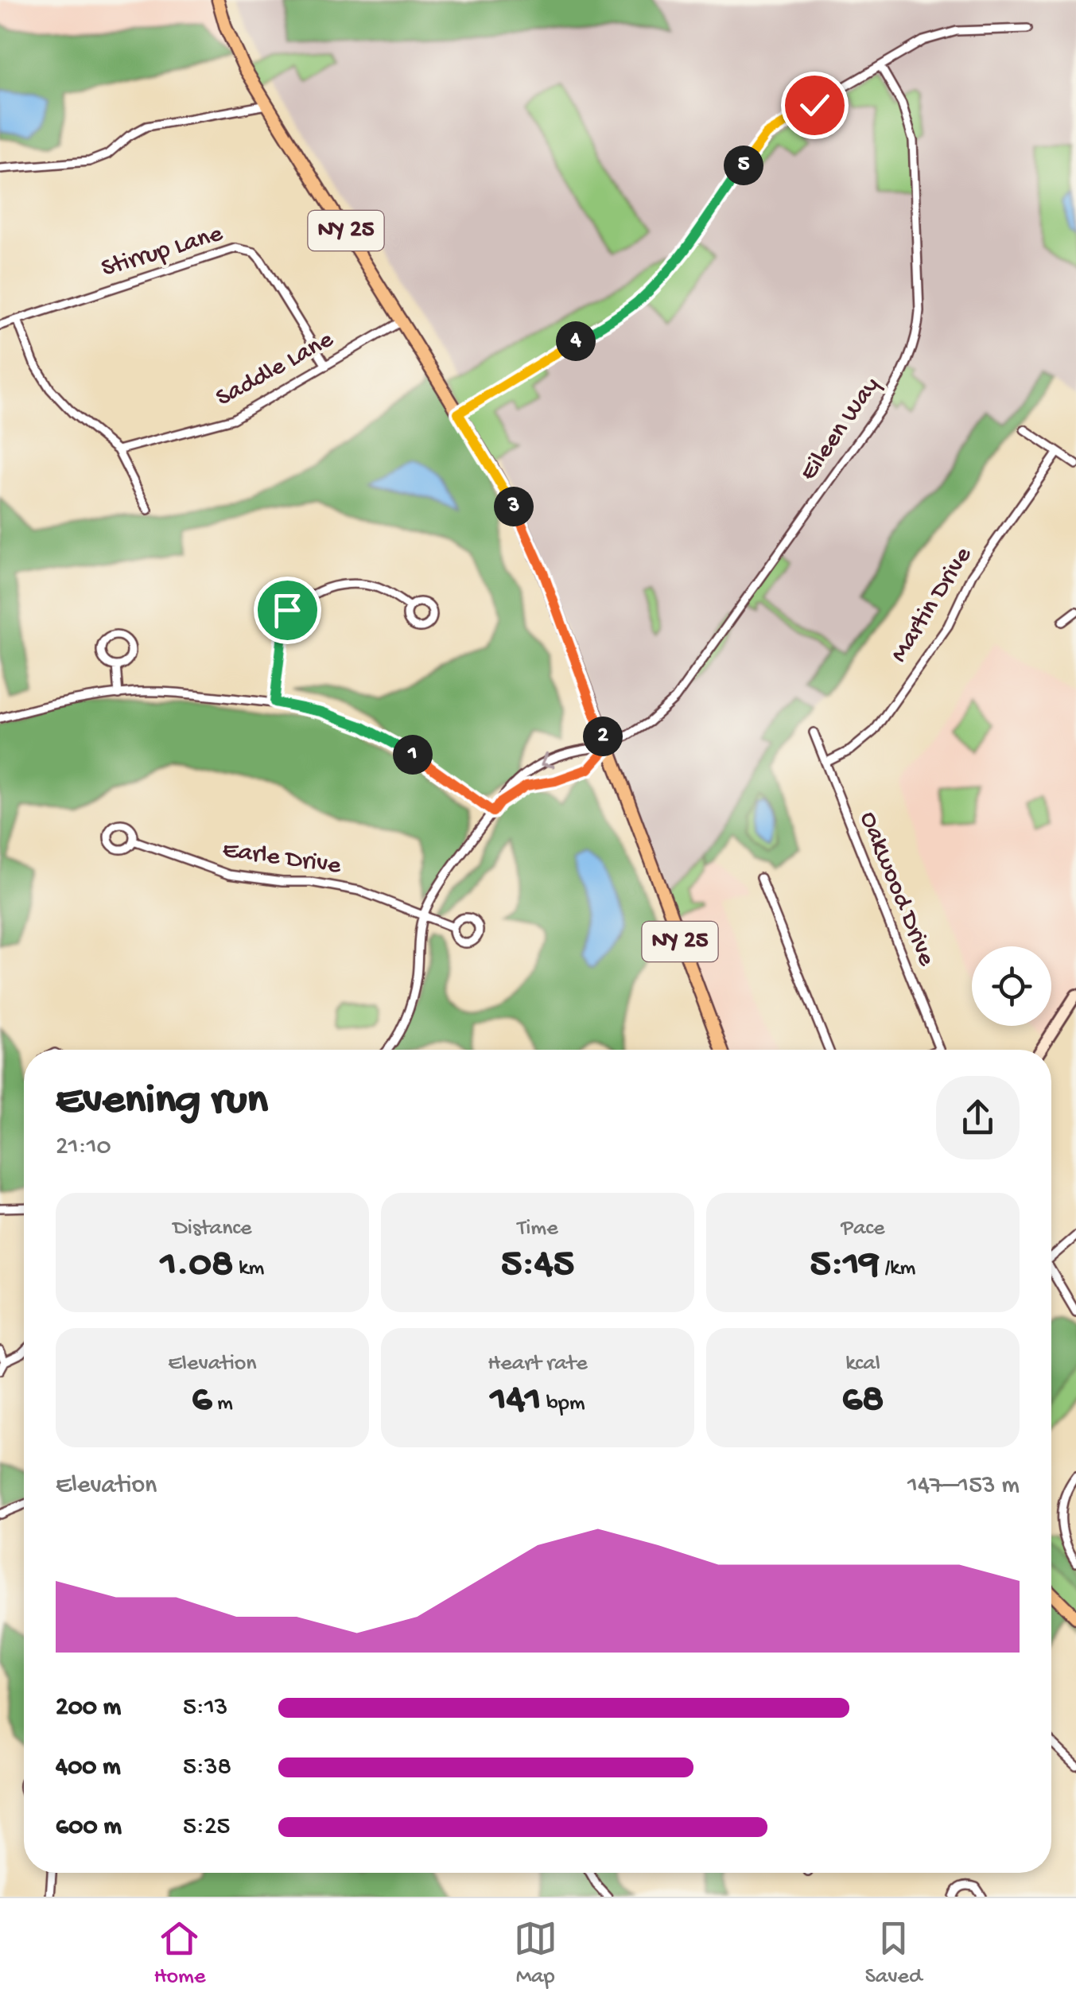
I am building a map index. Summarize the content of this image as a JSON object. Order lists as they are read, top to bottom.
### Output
{
  "streets": {
    "main road": ["NY 25"],
    "street": [
      "Stirrup Lane",
      "Saddle Lane",
      "Eileen Way",
      "Martin Drive",
      "Earle Drive",
      "Oakwood Drive"
    ]
  },
  "crossings": [
    ["NY 25", "Saddle Lane"],
    ["NY 25", "Eileen Way"],
    ["Stirrup Lane", "Saddle Lane"],
    ["Martin Drive", "Oakwood Drive"]
  ],
  "page": {
    "pins": [
      "5",
      "4",
      "3",
      "2",
      "1"
    ],
    "heading": ["Evening run", "21:10"],
    "stats": [
      ["Distance", "1.08 km"],
      ["Time", "5:45"],
      ["Pace", "5:19 /km"],
      ["Elevation", "6 m"],
      ["Heart rate", "141 bpm"],
      ["kcal", "68"]
    ],
    "chart": ["Elevation", "147–153 m"],
    "list": [
      {
        "name": "200 m",
        "note": "5:13"
      },
      {
        "name": "400 m",
        "note": "5:38"
      },
      {
        "name": "600 m",
        "note": "5:25"
      }
    ],
    "tabs": ["Home", "Map", "Saved"]
  }
}
